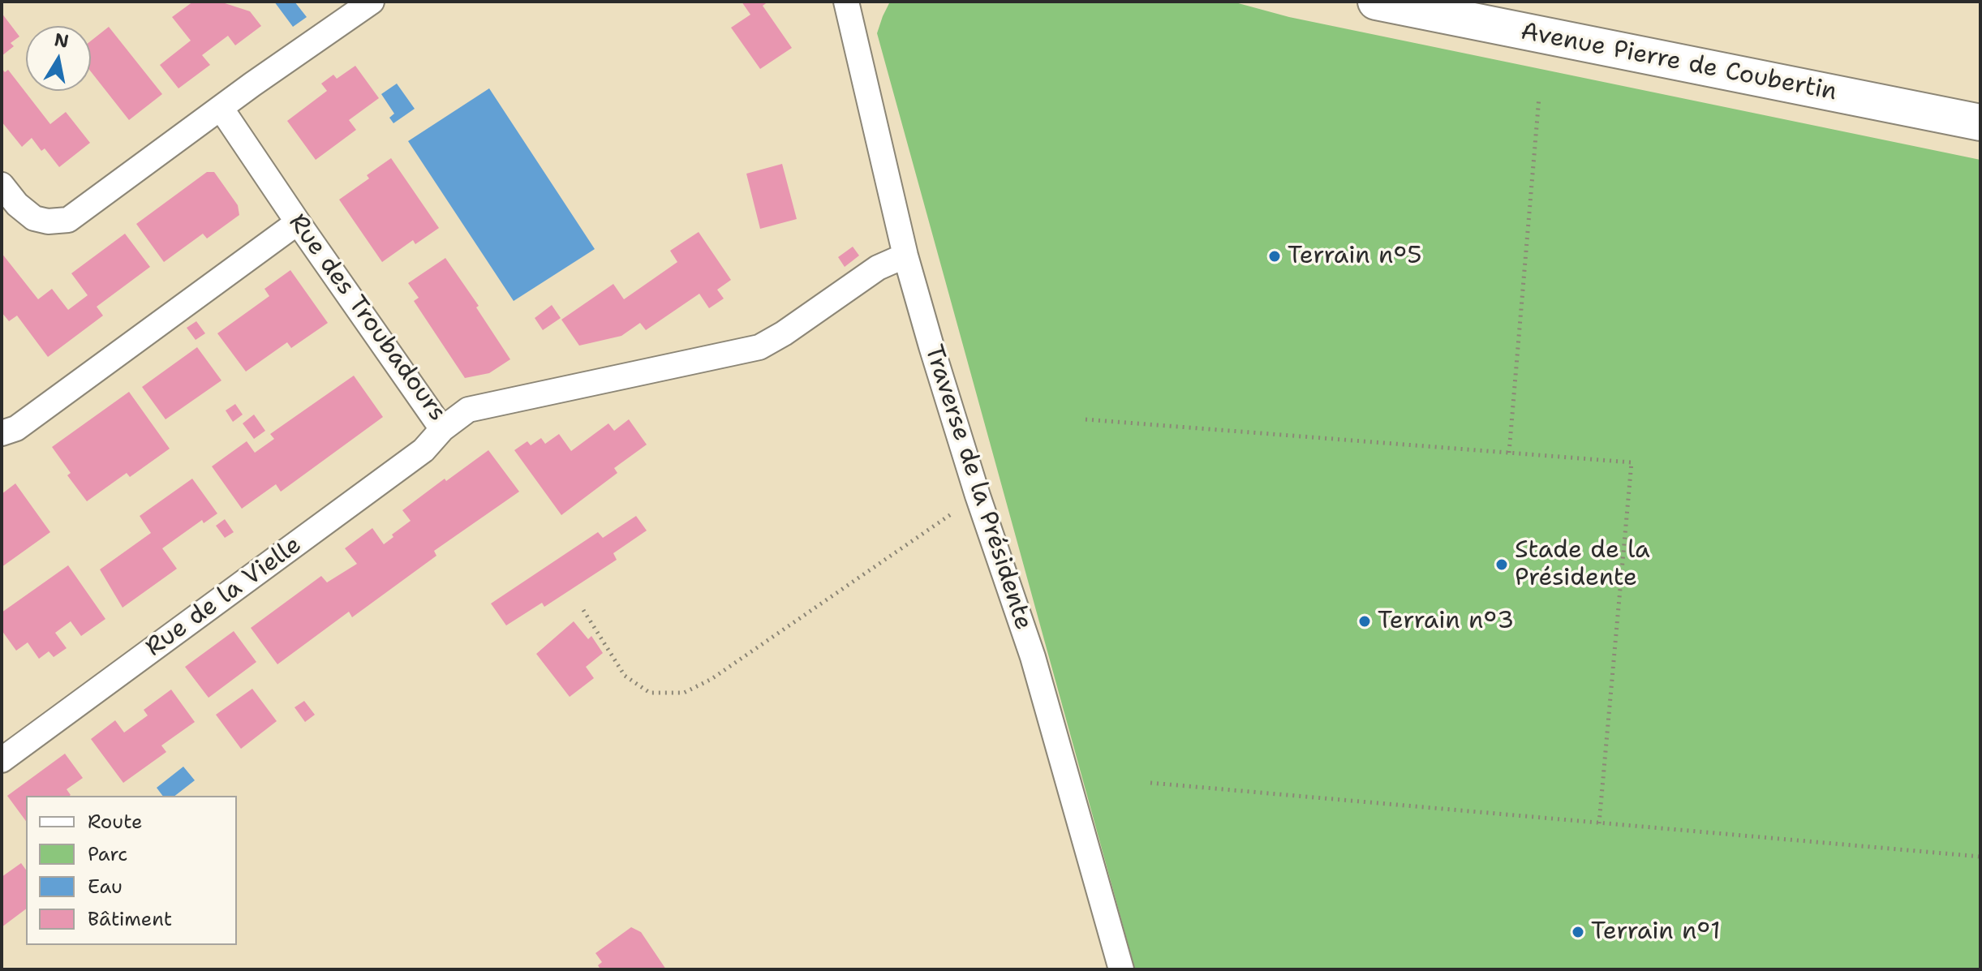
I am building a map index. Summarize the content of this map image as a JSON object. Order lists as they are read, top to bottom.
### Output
{
  "streets": {
    "main road": ["Avenue Pierre de Coubertin"],
    "street": ["Rue des Troubadours", "Traverse de la Présidente", "Rue de la Vielle"]
  },
  "crossings": [
    ["Rue des Troubadours", "Traverse de la Présidente"],
    ["Rue des Troubadours", "Rue de la Vielle"]
  ],
  "places": [
    "Terrain n°5",
    "Stade de la Présidente",
    "Terrain n°3",
    "Terrain n°1"
  ],
  "legend": [
    "Route",
    "Parc",
    "Eau",
    "Bâtiment"
  ],
  "north": "top"
}
